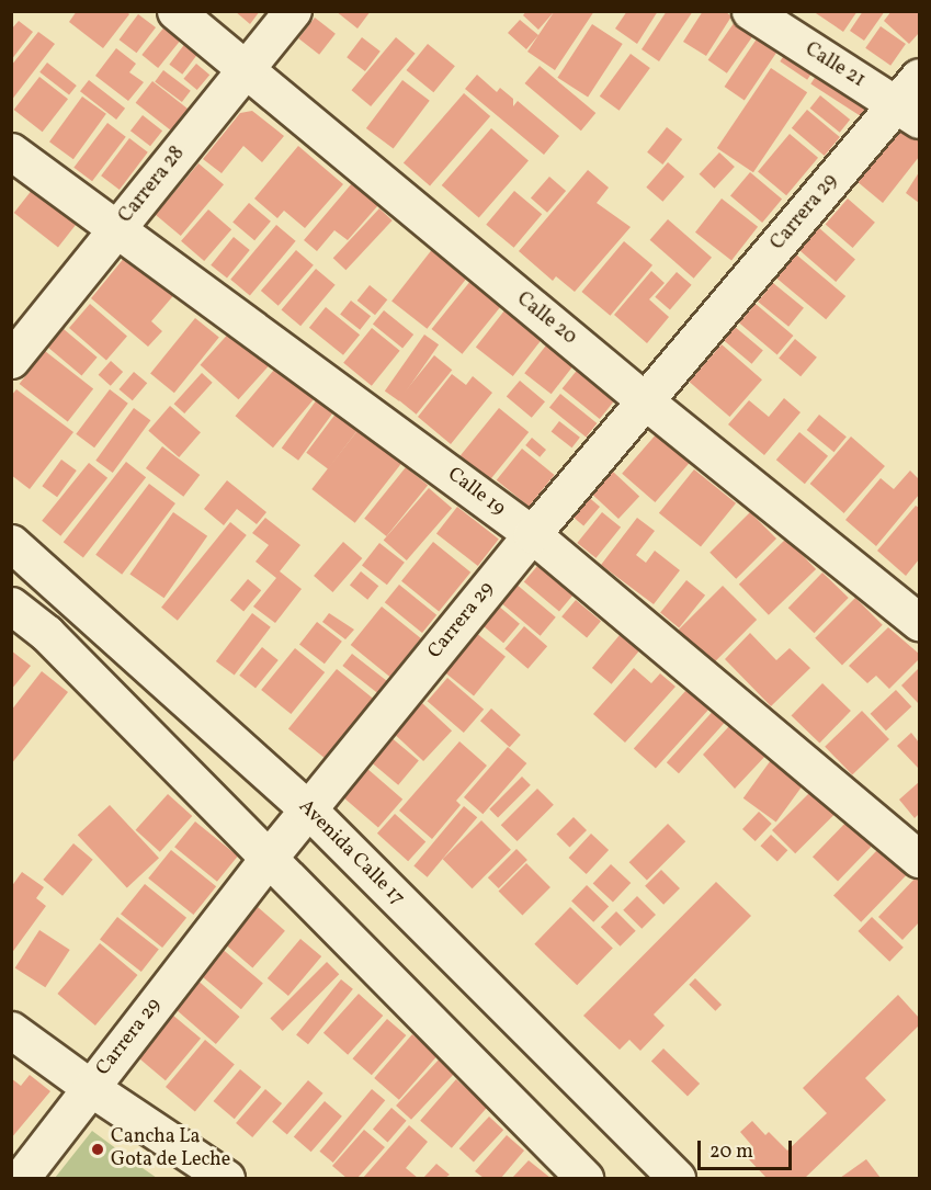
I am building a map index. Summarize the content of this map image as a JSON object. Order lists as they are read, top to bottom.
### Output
{
  "streets": {
    "street": [
      "Calle 21",
      "Carrera 28",
      "Carrera 29",
      "Calle 20",
      "Calle 19",
      "Avenida Calle 17"
    ]
  },
  "crossings": [
    ["Calle 21", "Carrera 29"],
    ["Carrera 28", "Calle 20"],
    ["Carrera 28", "Calle 19"],
    ["Carrera 29", "Calle 20"],
    ["Carrera 29", "Calle 19"],
    ["Carrera 29", "Avenida Calle 17"]
  ],
  "places": ["Cancha La Gota de Leche"],
  "scale_bar": "20 m"
}
